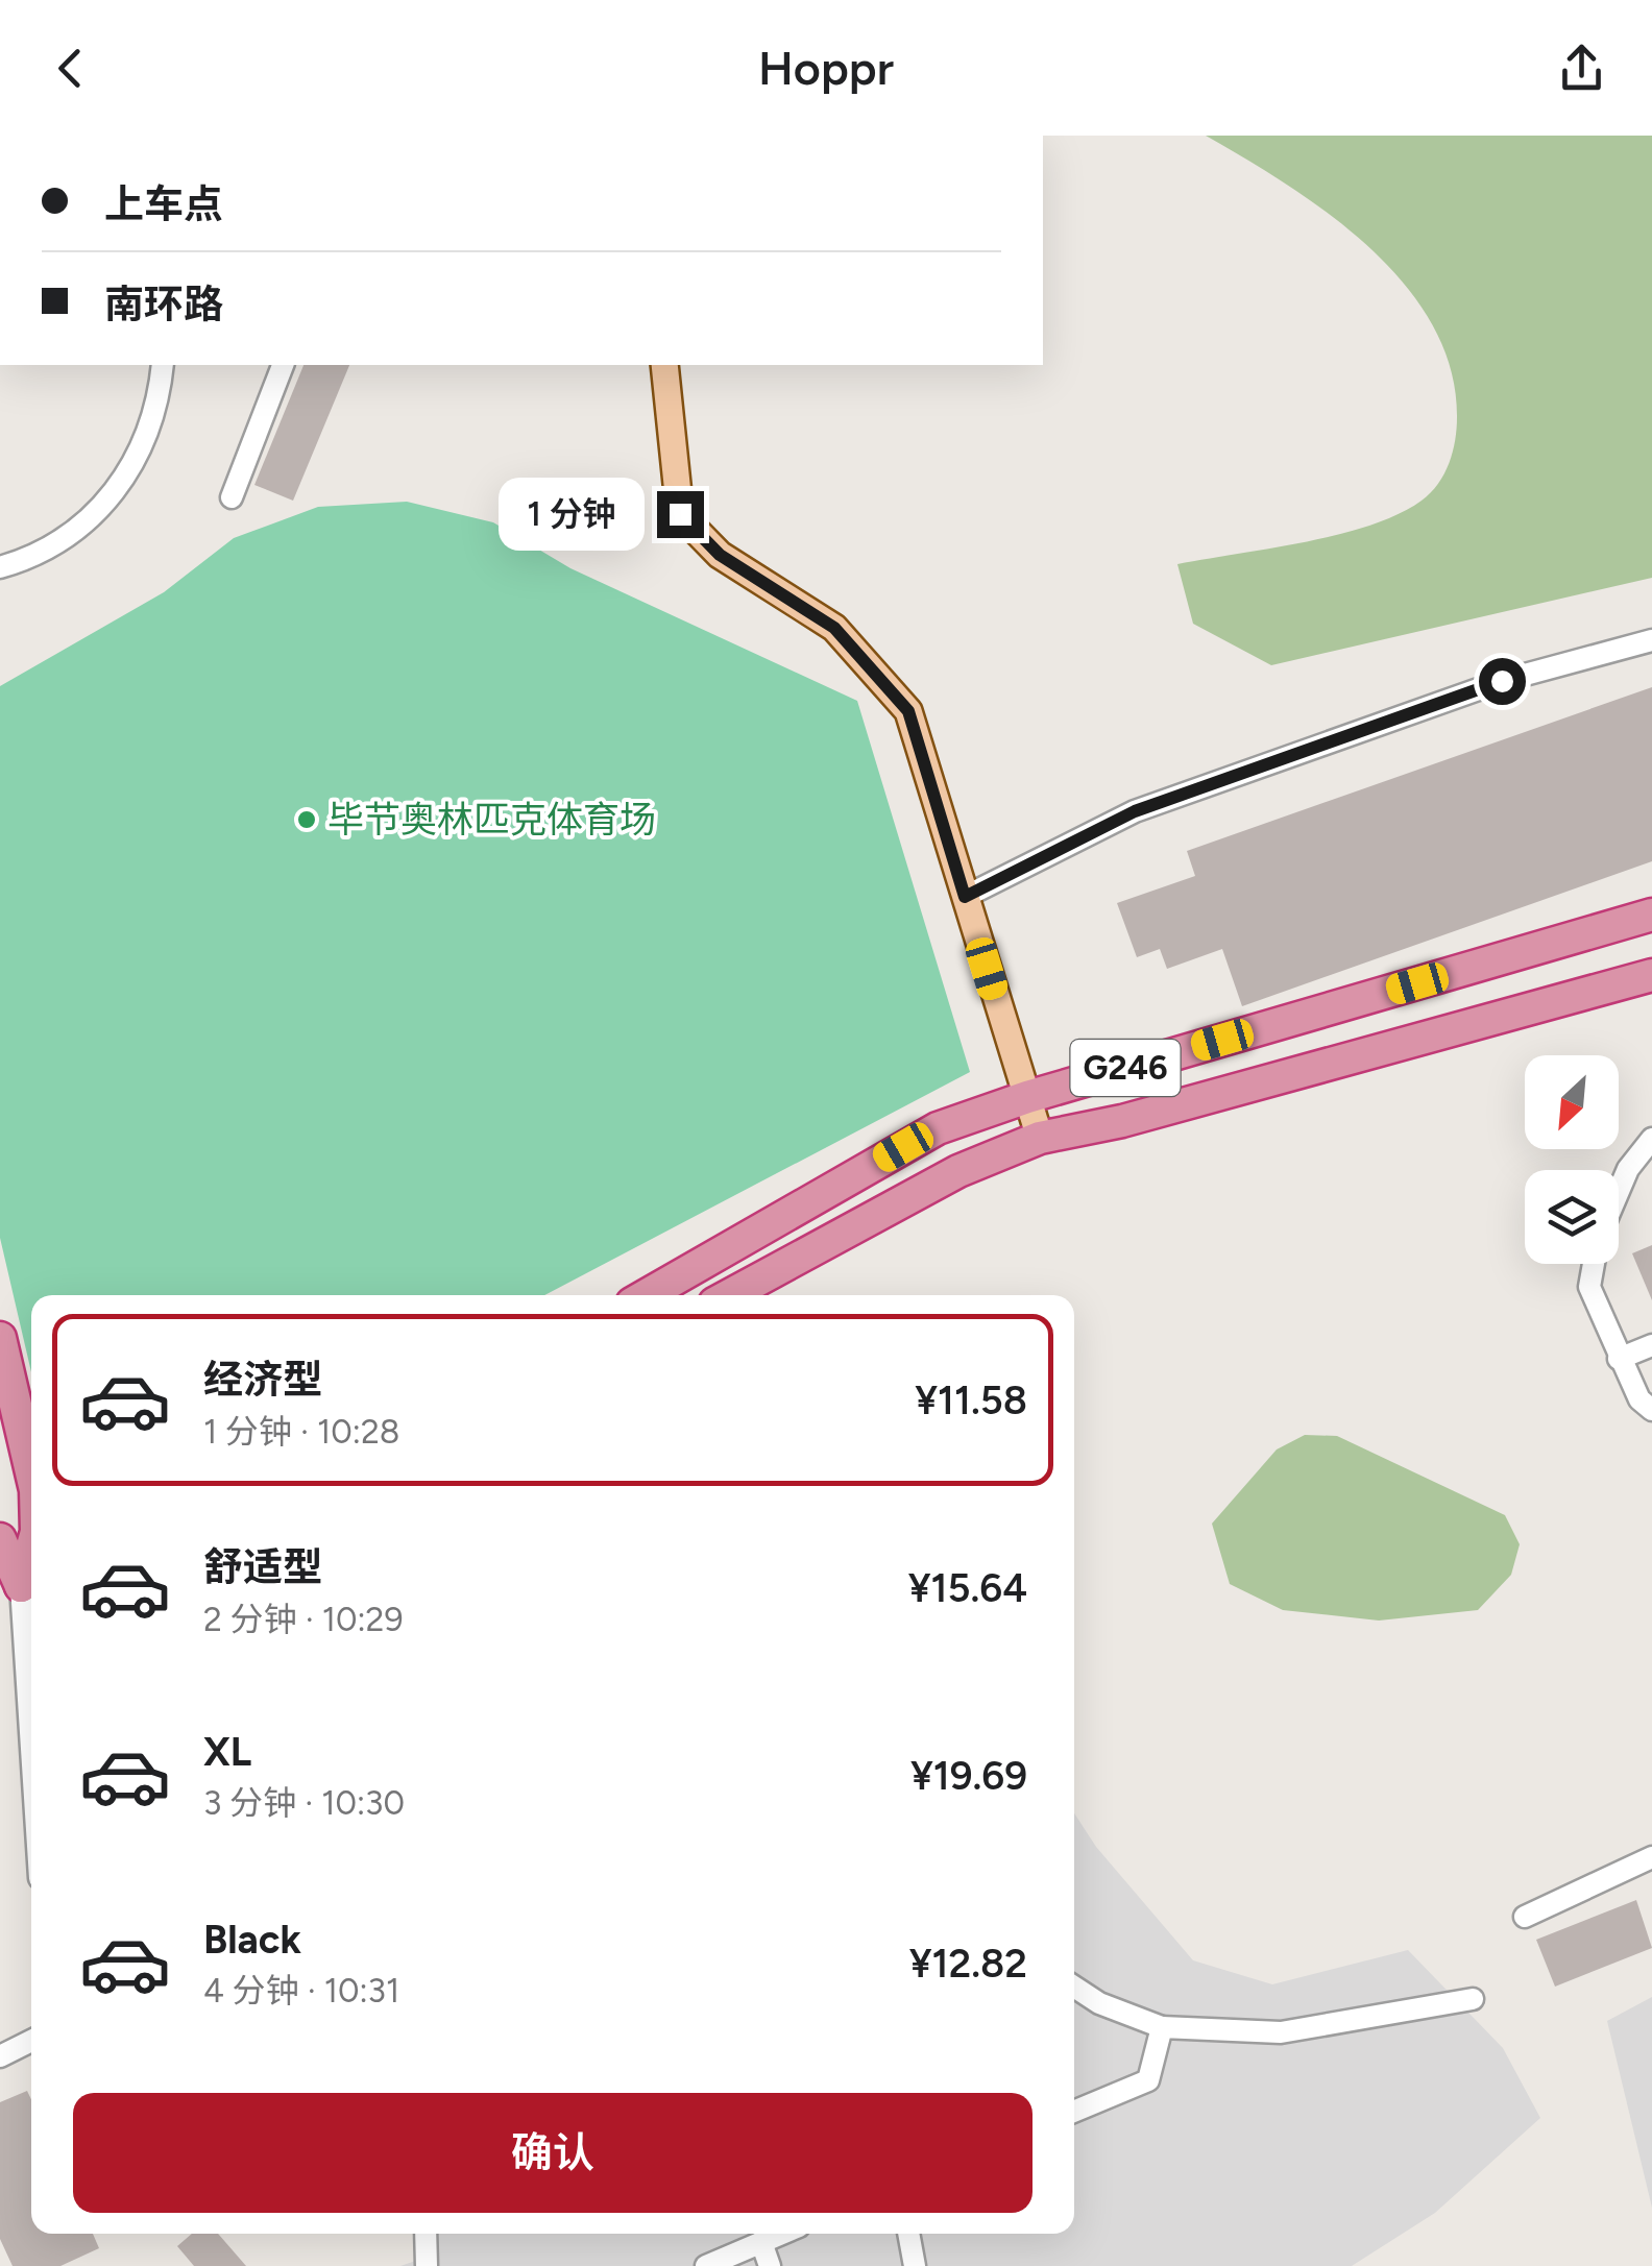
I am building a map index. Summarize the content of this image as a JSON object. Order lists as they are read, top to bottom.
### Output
{
  "streets": {
    "highway": ["G246"]
  },
  "places": ["毕节奥林匹克体育场"],
  "north": "bottom left",
  "page": {
    "header": "Hoppr",
    "banner": ["上车点", "南环路"],
    "bubble": "1 分钟",
    "list": [
      {
        "name": "经济型",
        "note": "1 分钟 · 10:28",
        "value": "¥11.58"
      },
      {
        "name": "舒适型",
        "note": "2 分钟 · 10:29",
        "value": "¥15.64"
      },
      {
        "name": "XL",
        "note": "3 分钟 · 10:30",
        "value": "¥19.69"
      },
      {
        "name": "Black",
        "note": "4 分钟 · 10:31",
        "value": "¥12.82"
      }
    ],
    "buttons": "确认"
  }
}
